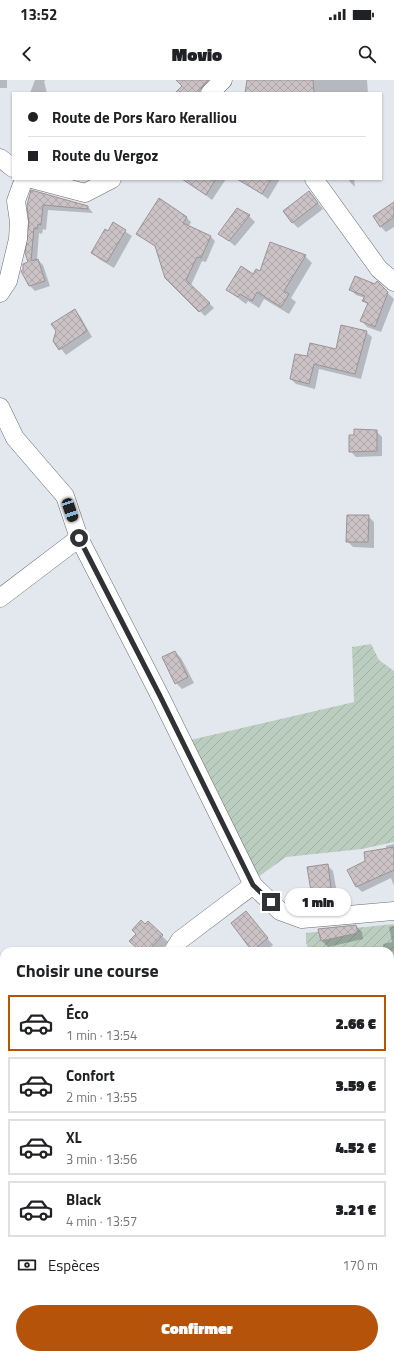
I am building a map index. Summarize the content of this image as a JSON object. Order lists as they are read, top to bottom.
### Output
{
  "page": {
    "status": "13:52",
    "header": "Movio",
    "banner": ["Route de Pors Karo Keralliou", "Route du Vergoz"],
    "bubble": "1 min",
    "heading": "Choisir une course",
    "list": [
      {
        "name": "Éco",
        "note": "1 min · 13:54",
        "value": "2.66 €"
      },
      {
        "name": "Confort",
        "note": "2 min · 13:55",
        "value": "3.59 €"
      },
      {
        "name": "XL",
        "note": "3 min · 13:56",
        "value": "4.52 €"
      },
      {
        "name": "Black",
        "note": "4 min · 13:57",
        "value": "3.21 €"
      }
    ],
    "pay": ["Espèces", "170 m"],
    "buttons": "Confirmer"
  }
}
